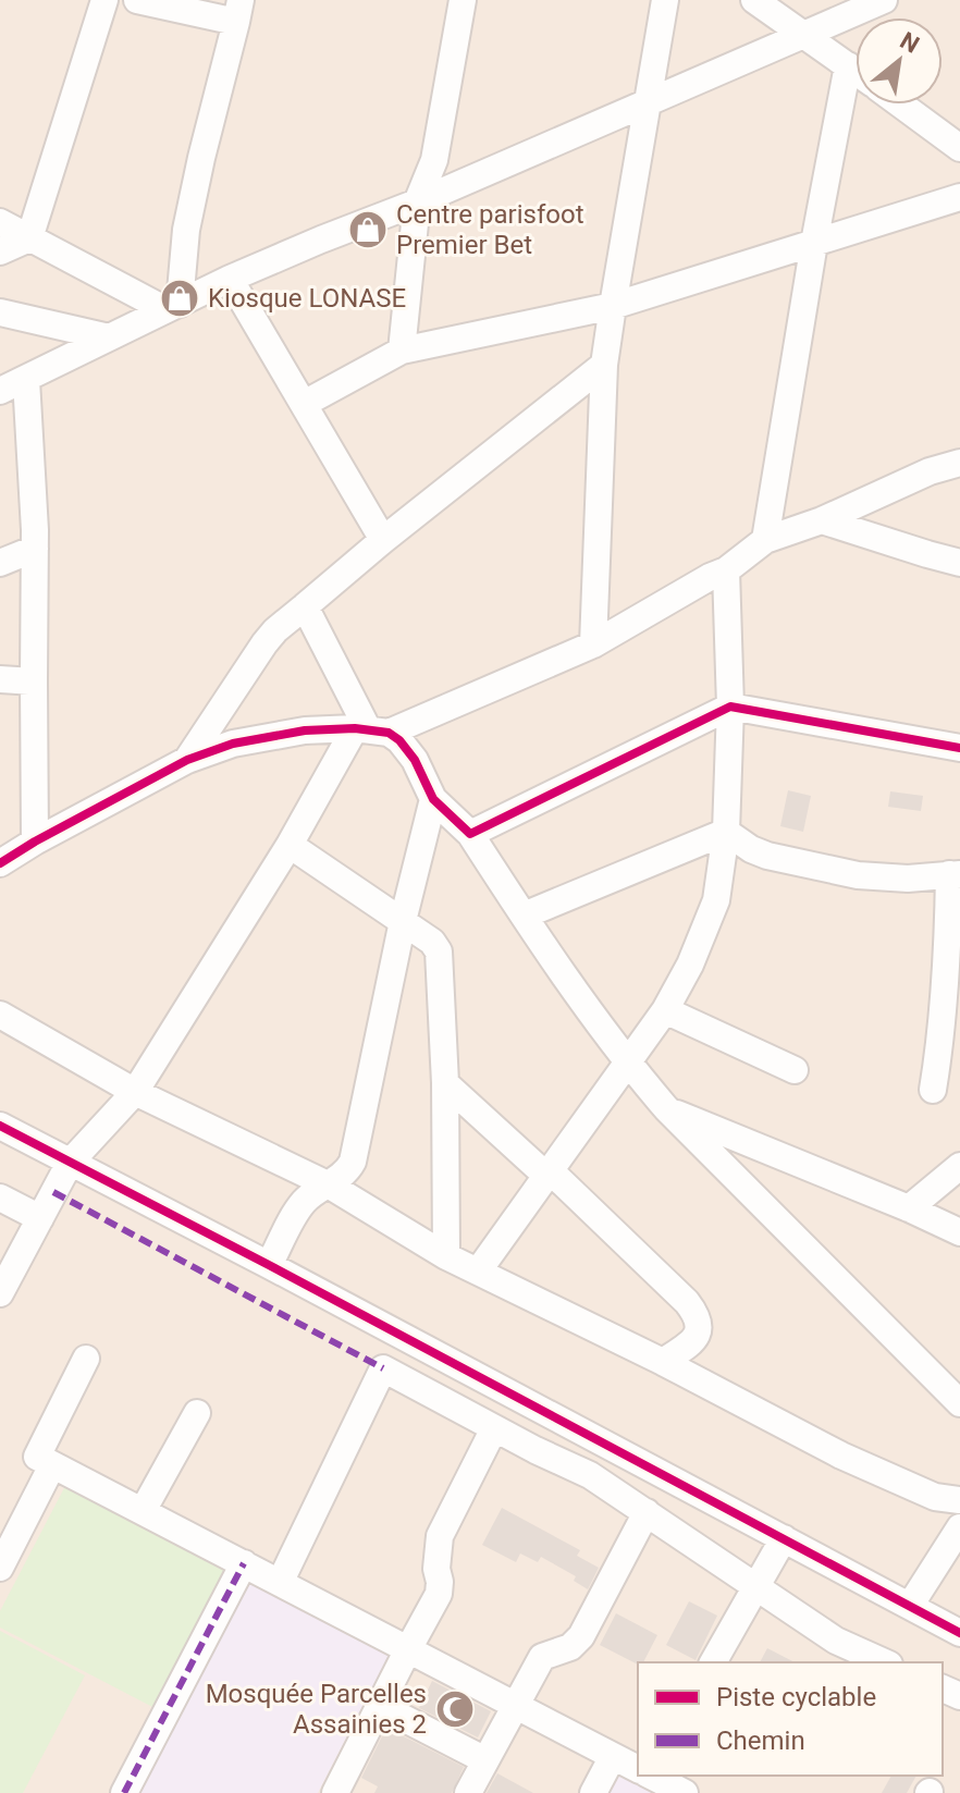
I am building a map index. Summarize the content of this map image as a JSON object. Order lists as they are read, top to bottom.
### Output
{
  "places": {
    "shop": ["Centre parisfoot Premier Bet", "Kiosque LONASE"],
    "mosque": ["Mosquée Parcelles Assainies 2"]
  },
  "legend": ["Piste cyclable", "Chemin"],
  "north": "top right"
}
